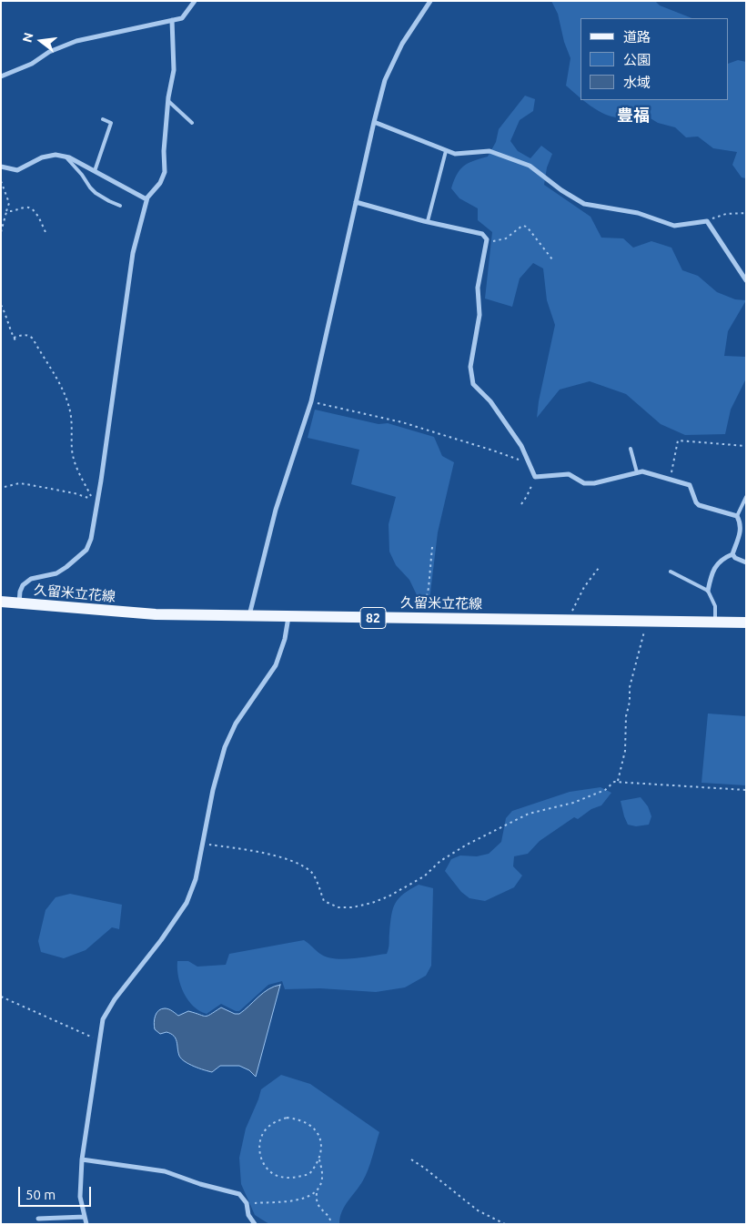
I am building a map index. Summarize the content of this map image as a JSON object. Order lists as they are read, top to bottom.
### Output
{
  "streets": {
    "main road": ["久留米立花線", "82"]
  },
  "districts": ["豊福"],
  "legend": ["道路", "公園", "水域"],
  "scale_bar": "50 m",
  "north": "left"
}
